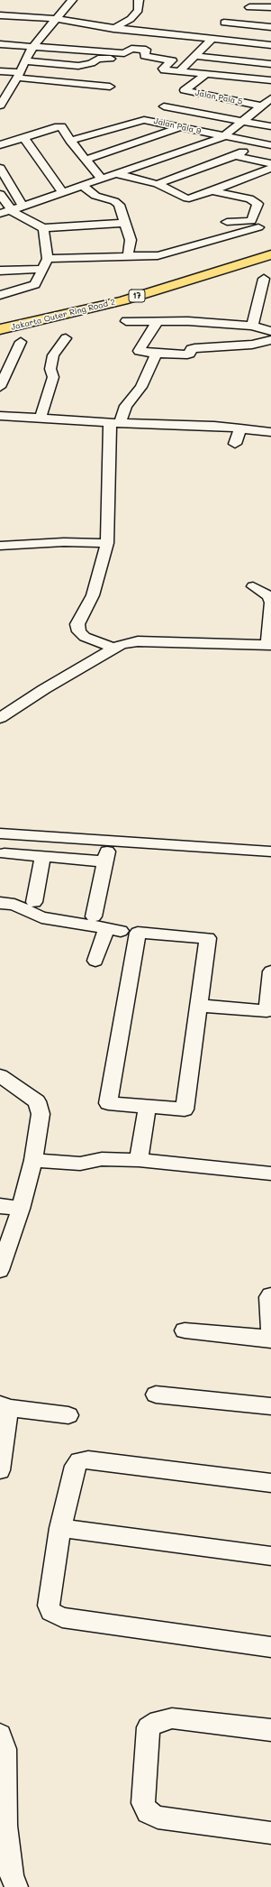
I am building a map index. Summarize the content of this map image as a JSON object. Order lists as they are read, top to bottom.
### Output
{
  "streets": {
    "highway": ["17", "Jakarta Outer Ring Road 2"],
    "street": ["Jalan Pala 5", "Jalan Pala 9"]
  }
}
